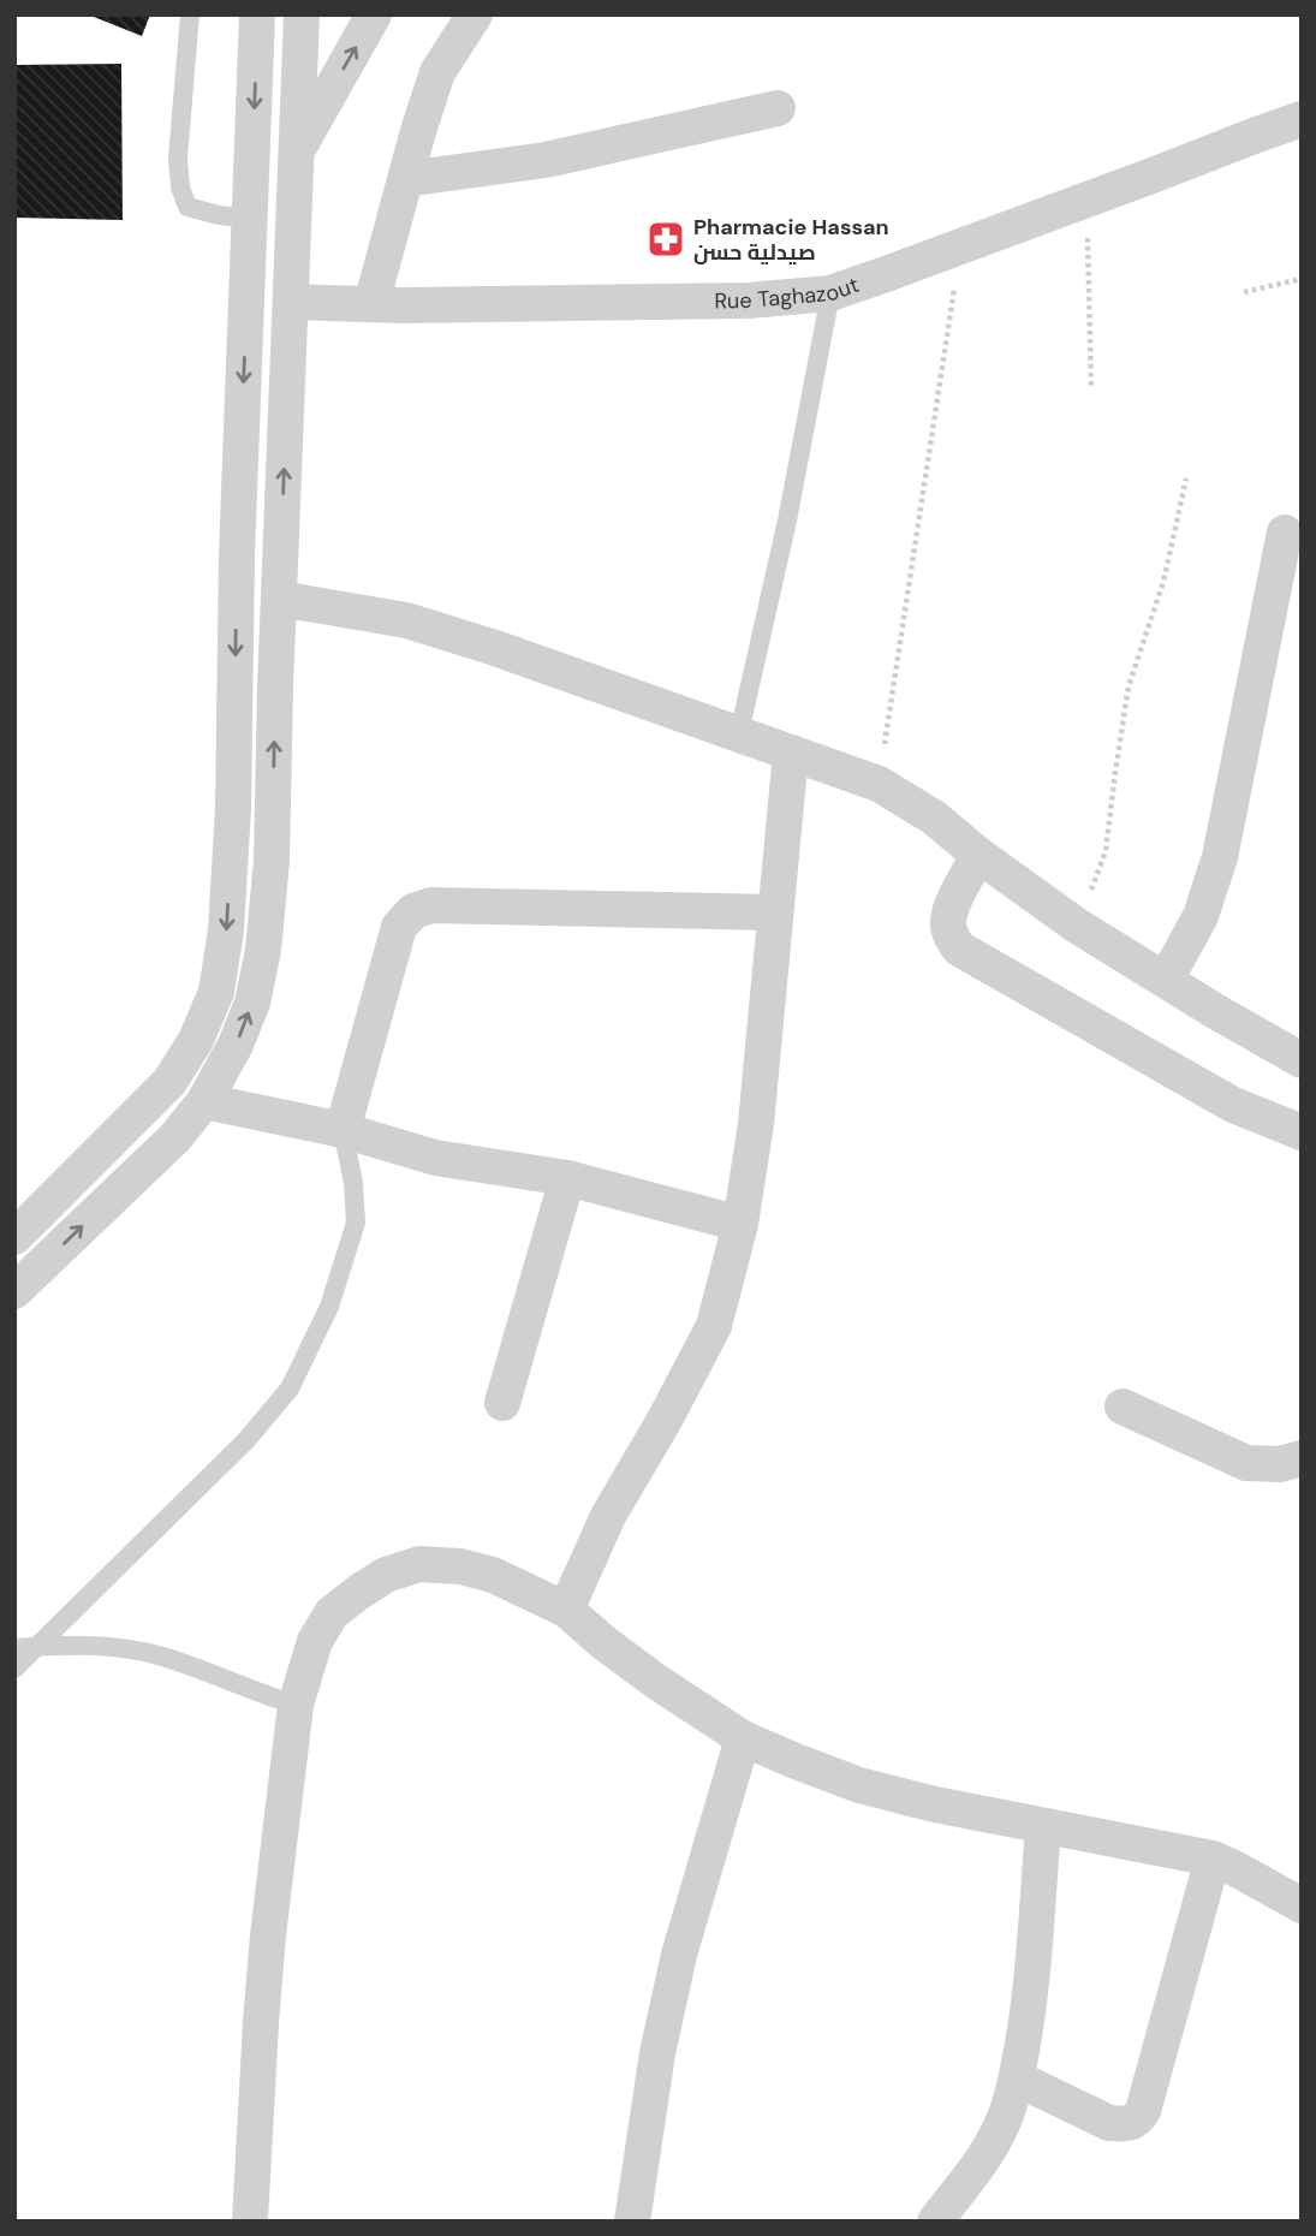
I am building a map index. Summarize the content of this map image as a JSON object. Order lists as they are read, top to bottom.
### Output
{
  "streets": {
    "street": ["Rue Taghazout"]
  },
  "places": {
    "pharmacy": ["Pharmacie Hassan صيدلية حسن"]
  }
}
